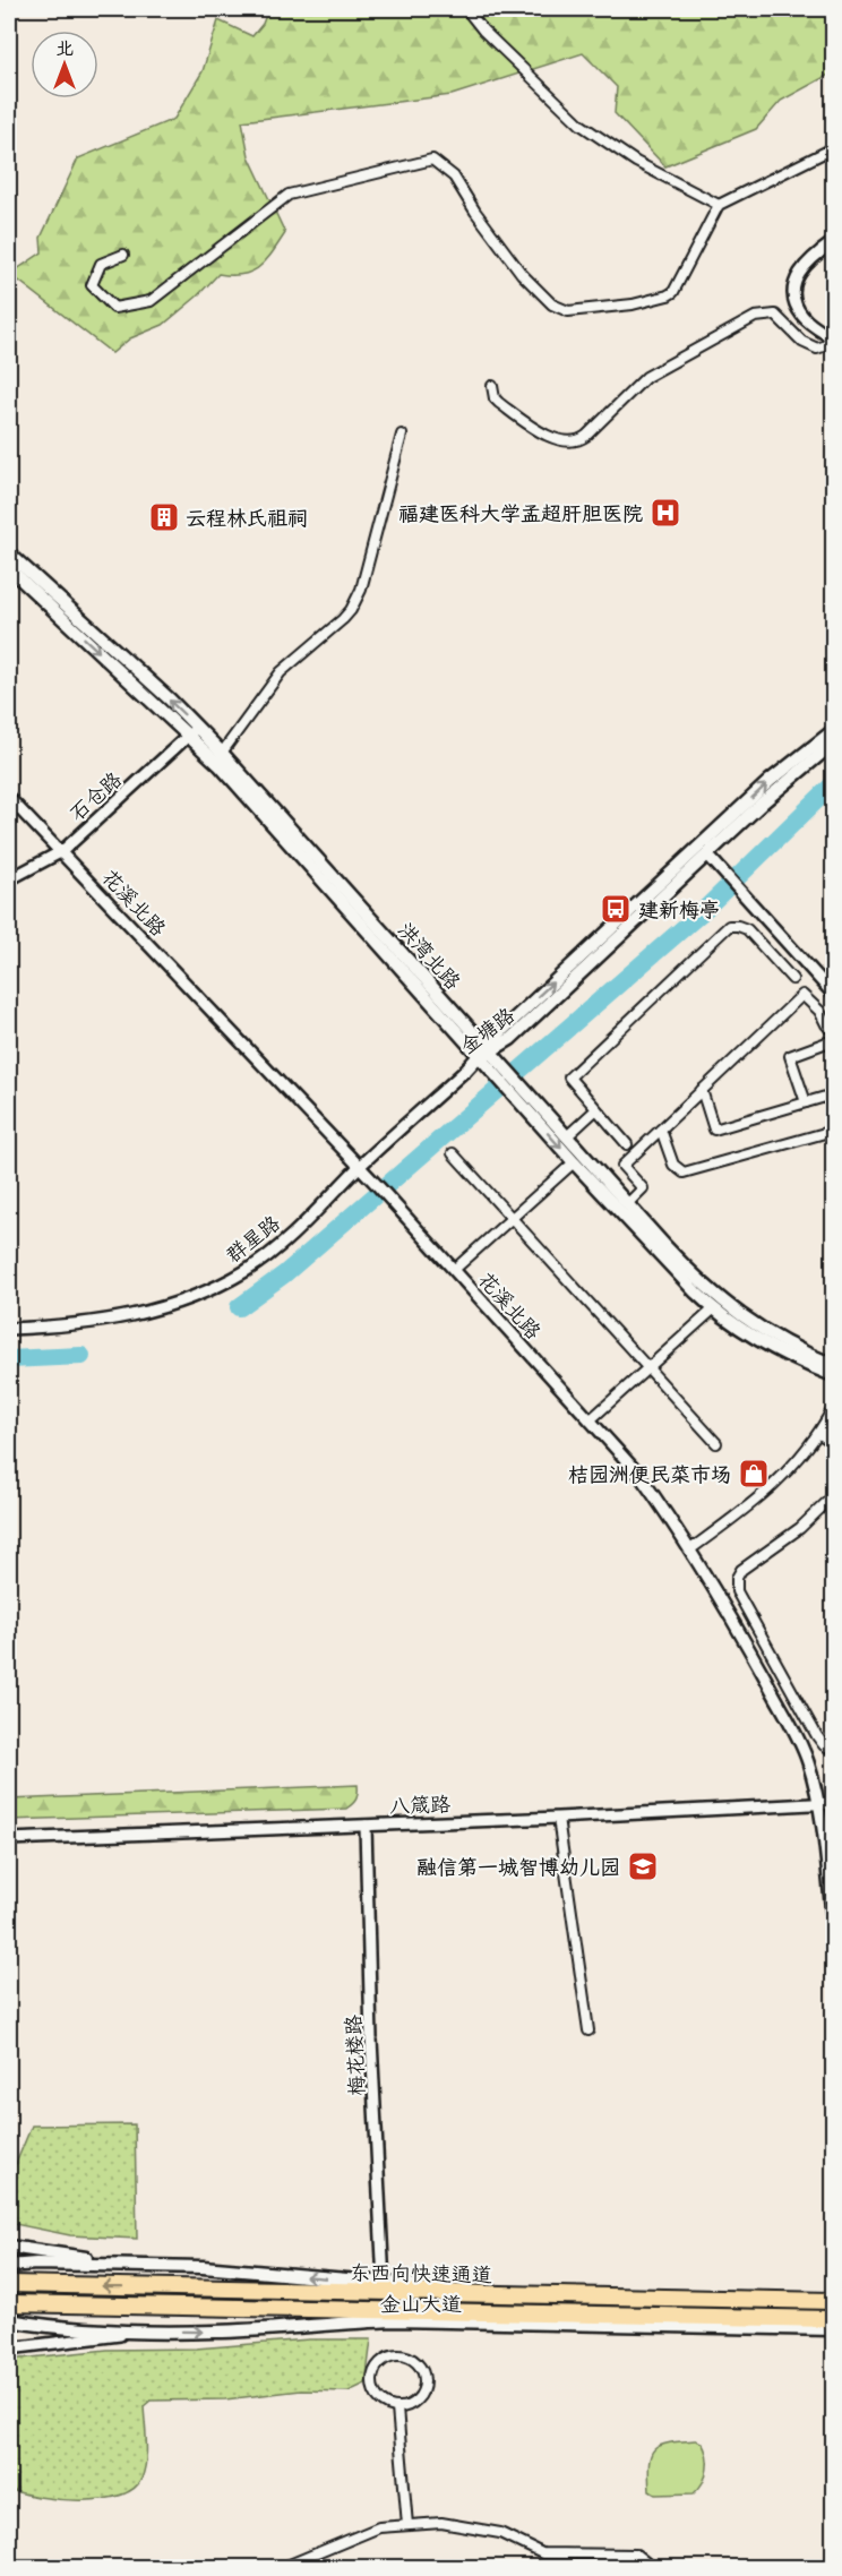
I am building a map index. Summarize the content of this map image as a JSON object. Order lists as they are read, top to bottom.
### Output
{
  "streets": {
    "highway": ["东西向快速通道"],
    "main road": ["洪湾北路", "金塘路", "金山大道"],
    "street": [
      "石仓路",
      "花溪北路",
      "群星路",
      "八箴路",
      "梅花楼路"
    ]
  },
  "crossings": [
    ["石仓路", "花溪北路"],
    ["石仓路", "洪湾北路"],
    ["花溪北路", "群星路"],
    ["花溪北路", "八箴路"],
    ["洪湾北路", "金塘路"],
    ["金塘路", "群星路"],
    ["八箴路", "梅花楼路"],
    ["梅花楼路", "金山大道"]
  ],
  "places": {
    "hospital": ["福建医科大学孟超肝胆医院"],
    "building": ["云程林氏祖祠"],
    "bus stop": ["建新梅亭"],
    "shop": ["桔园洲便民菜市场"],
    "school or university": ["融信第一城智博幼儿园"]
  },
  "north": "top"
}
